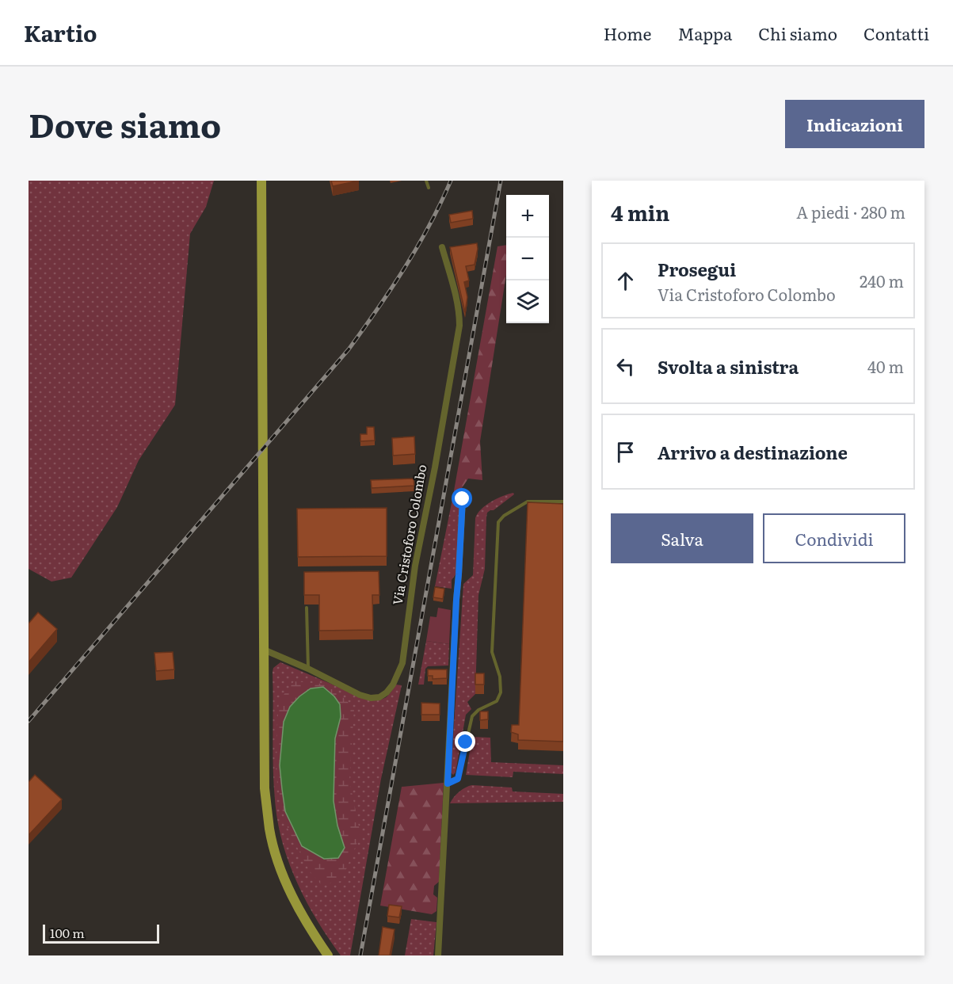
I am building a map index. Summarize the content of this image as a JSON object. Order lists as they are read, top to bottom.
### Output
{
  "streets": {
    "street": ["Via Cristoforo Colombo"]
  },
  "scale_bar": "100 m",
  "page": {
    "header": "Kartio",
    "nav": [
      "Home",
      "Mappa",
      "Chi siamo",
      "Contatti"
    ],
    "title": "Dove siamo",
    "buttons": [
      "Indicazioni",
      ["Salva", "Condividi"]
    ],
    "heading": ["4 min", "A piedi · 280 m"],
    "map_buttons": ["+", "−"],
    "list": [
      ["Prosegui", "Via Cristoforo Colombo", "240 m"],
      ["Svolta a sinistra", "40 m"],
      "Arrivo a destinazione"
    ],
    "scale": "100 m"
  }
}
